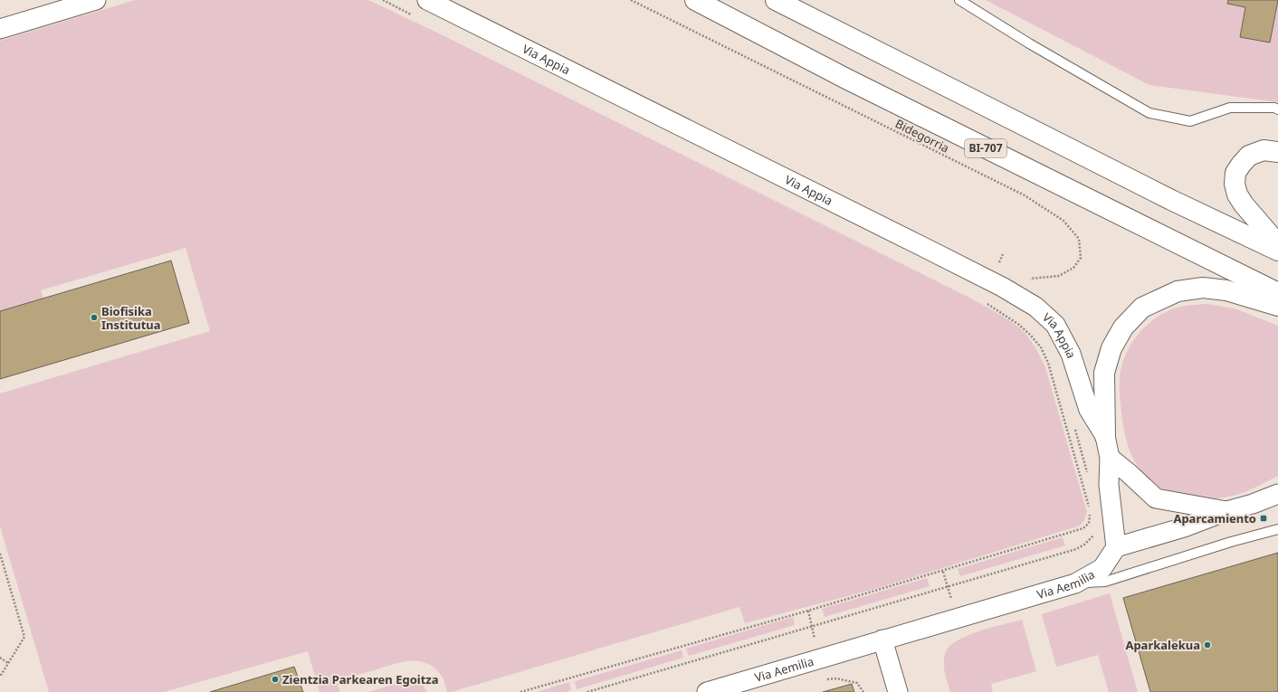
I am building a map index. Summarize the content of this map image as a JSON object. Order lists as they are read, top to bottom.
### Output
{
  "streets": {
    "main road": ["BI-707"],
    "street": ["Via Appia", "Via Aemilia"],
    "path": ["Bidegorria"]
  },
  "crossings": [
    ["Via Appia", "Via Aemilia"]
  ],
  "places": {
    "other": ["Biofisika Institutua", "Aparkalekua", "Zientzia Parkearen Egoitza"],
    "transit": ["Aparcamiento"]
  }
}
